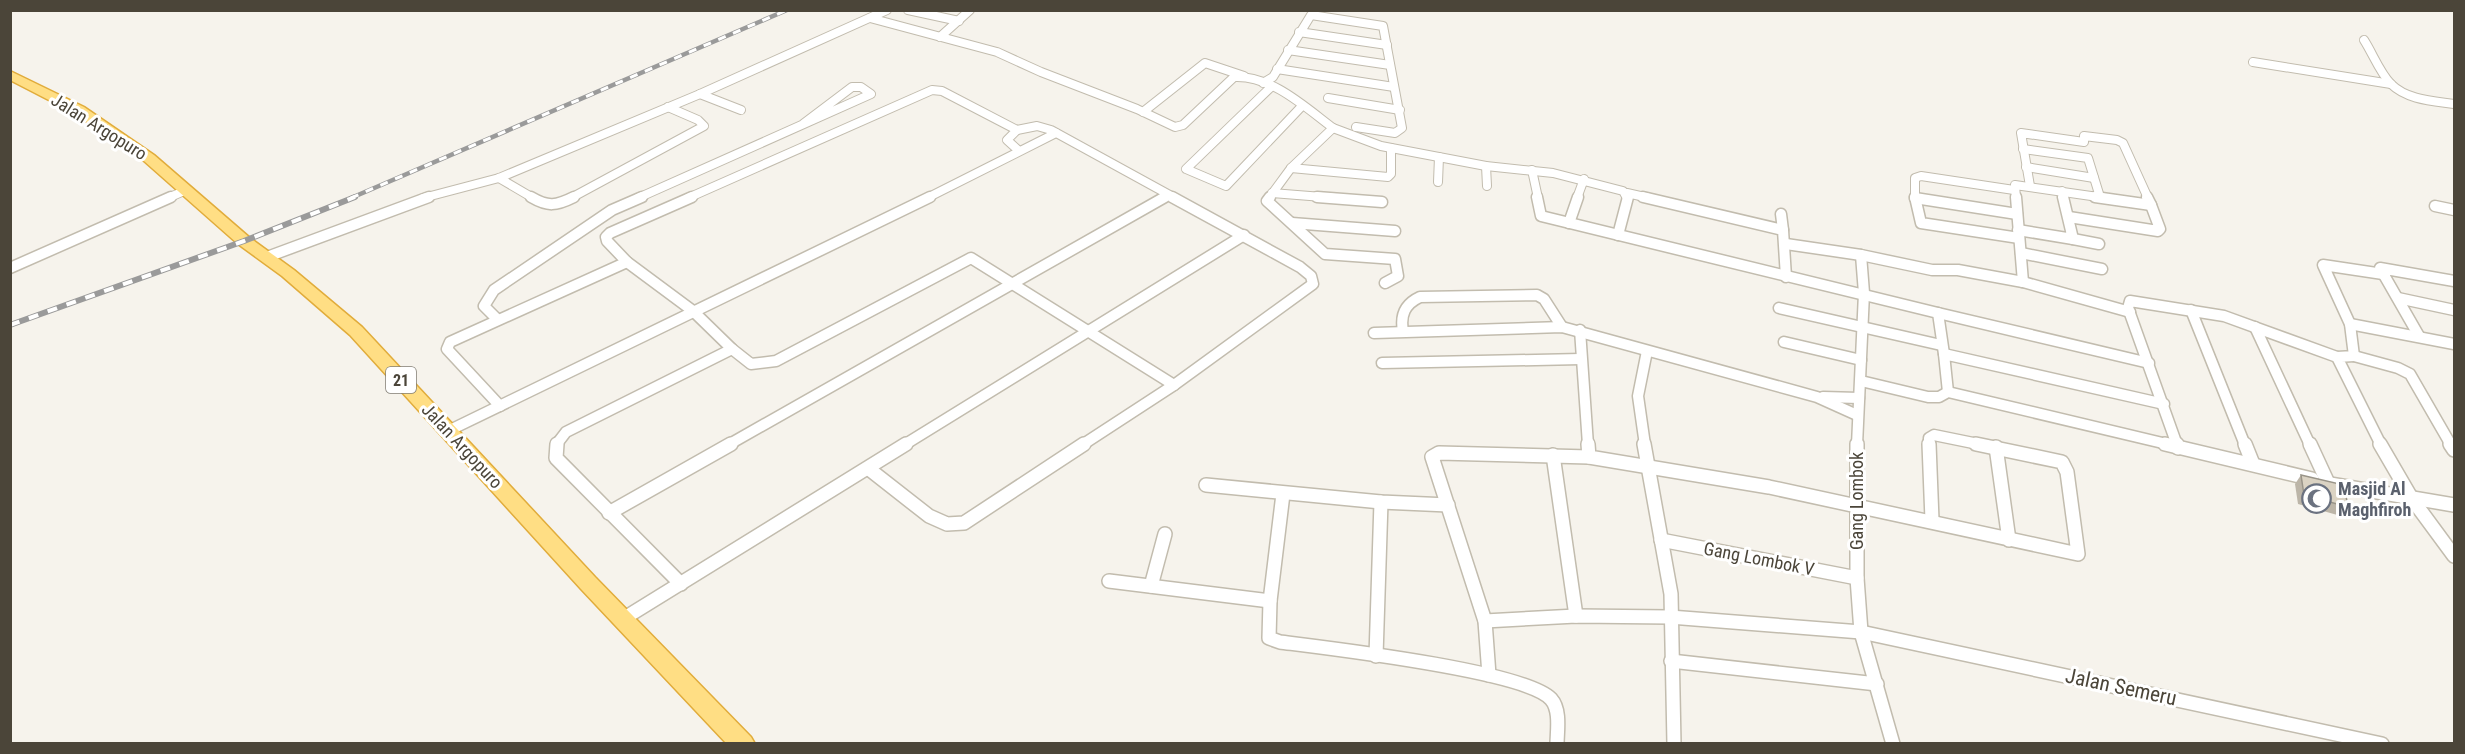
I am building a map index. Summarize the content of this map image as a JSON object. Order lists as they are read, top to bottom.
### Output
{
  "streets": {
    "highway": ["Jalan Argopuro", "21"],
    "street": ["Gang Lombok", "Gang Lombok V", "Jalan Semeru"]
  },
  "crossings": [
    ["Gang Lombok", "Gang Lombok V"],
    ["Gang Lombok", "Jalan Semeru"]
  ],
  "places": {
    "mosque": ["Masjid Al Maghfiroh"]
  }
}
